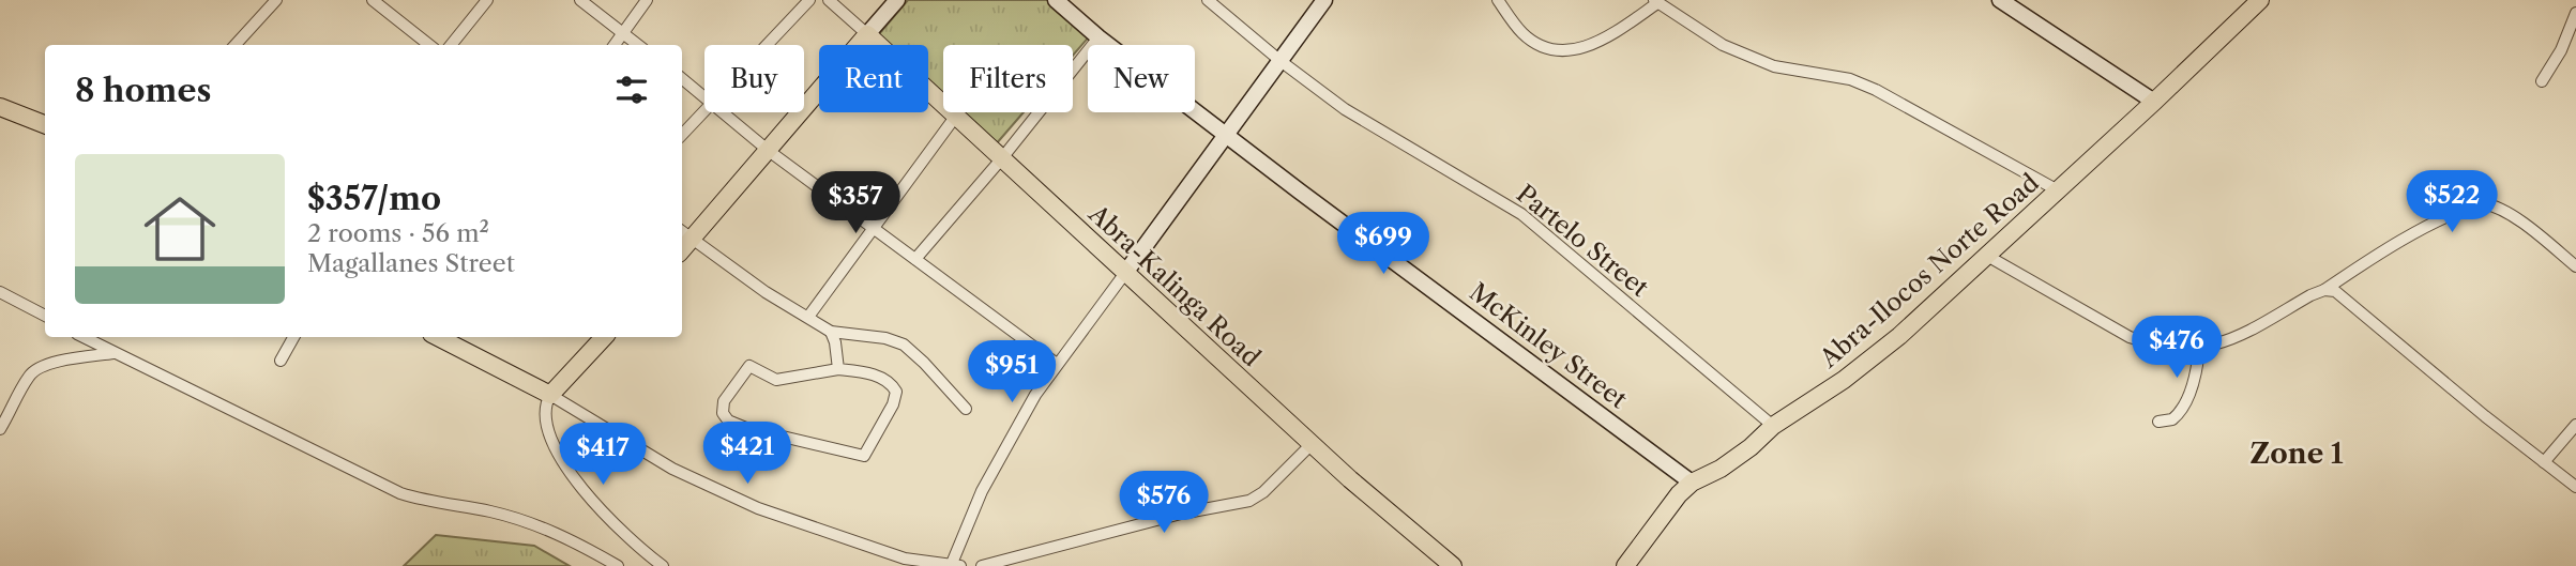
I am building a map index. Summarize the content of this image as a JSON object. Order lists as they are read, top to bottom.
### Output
{
  "streets": {
    "main road": ["Abra-Ilocos Norte Road", "Abra-Kalinga Road"],
    "street": ["Partelo Street", "McKinley Street"]
  },
  "crossings": [
    ["Partelo Street", "Abra-Ilocos Norte Road"],
    ["Abra-Ilocos Norte Road", "McKinley Street"]
  ],
  "districts": ["Zone 1"],
  "page": {
    "chip": [
      "Buy",
      "Rent",
      "Filters",
      "New"
    ],
    "heading": "8 homes",
    "list": [
      {
        "name": "$357/mo",
        "note": "2 rooms · 56 m² · Magallanes Street"
      }
    ],
    "price": [
      "$522",
      "$357",
      "$699",
      "$476",
      "$951",
      "$421",
      "$417",
      "$576"
    ]
  }
}
